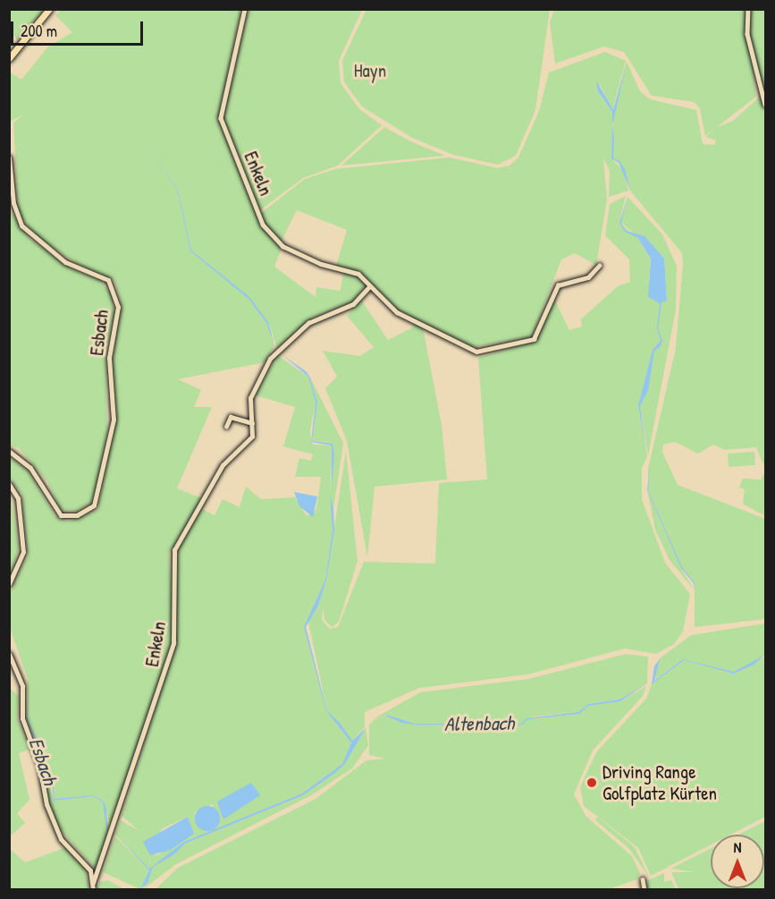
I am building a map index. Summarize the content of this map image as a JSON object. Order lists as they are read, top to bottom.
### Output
{
  "streets": {
    "street": ["Enkeln", "Esbach"]
  },
  "water": ["Altenbach", "Esbach"],
  "parks": ["Hayn"],
  "places": ["Driving Range Golfplatz Kürten"],
  "scale_bar": "200 m",
  "north": "top"
}
